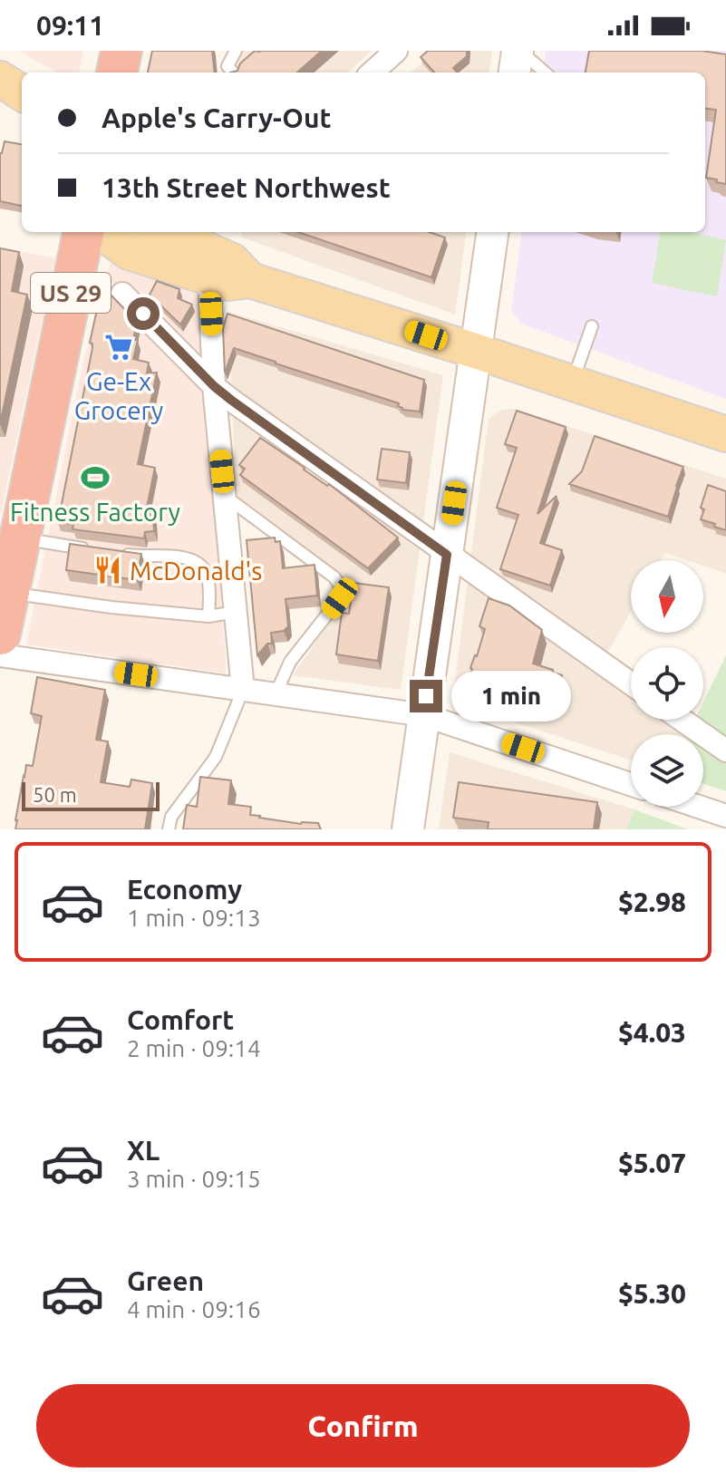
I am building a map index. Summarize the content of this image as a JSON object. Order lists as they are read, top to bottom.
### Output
{
  "streets": {
    "highway": ["US 29"]
  },
  "places": {
    "supermarket": ["Ge-Ex Grocery"],
    "sports": ["Fitness Factory"],
    "restaurant": ["McDonald's"]
  },
  "scale_bar": "50 m",
  "north": "bottom",
  "page": {
    "status": "09:11",
    "banner": ["Apple's Carry-Out", "13th Street Northwest"],
    "bubble": "1 min",
    "scale": "50 m",
    "list": [
      {
        "name": "Economy",
        "note": "1 min · 09:13",
        "value": "$2.98"
      },
      {
        "name": "Comfort",
        "note": "2 min · 09:14",
        "value": "$4.03"
      },
      {
        "name": "XL",
        "note": "3 min · 09:15",
        "value": "$5.07"
      },
      {
        "name": "Green",
        "note": "4 min · 09:16",
        "value": "$5.30"
      }
    ],
    "buttons": "Confirm"
  }
}
